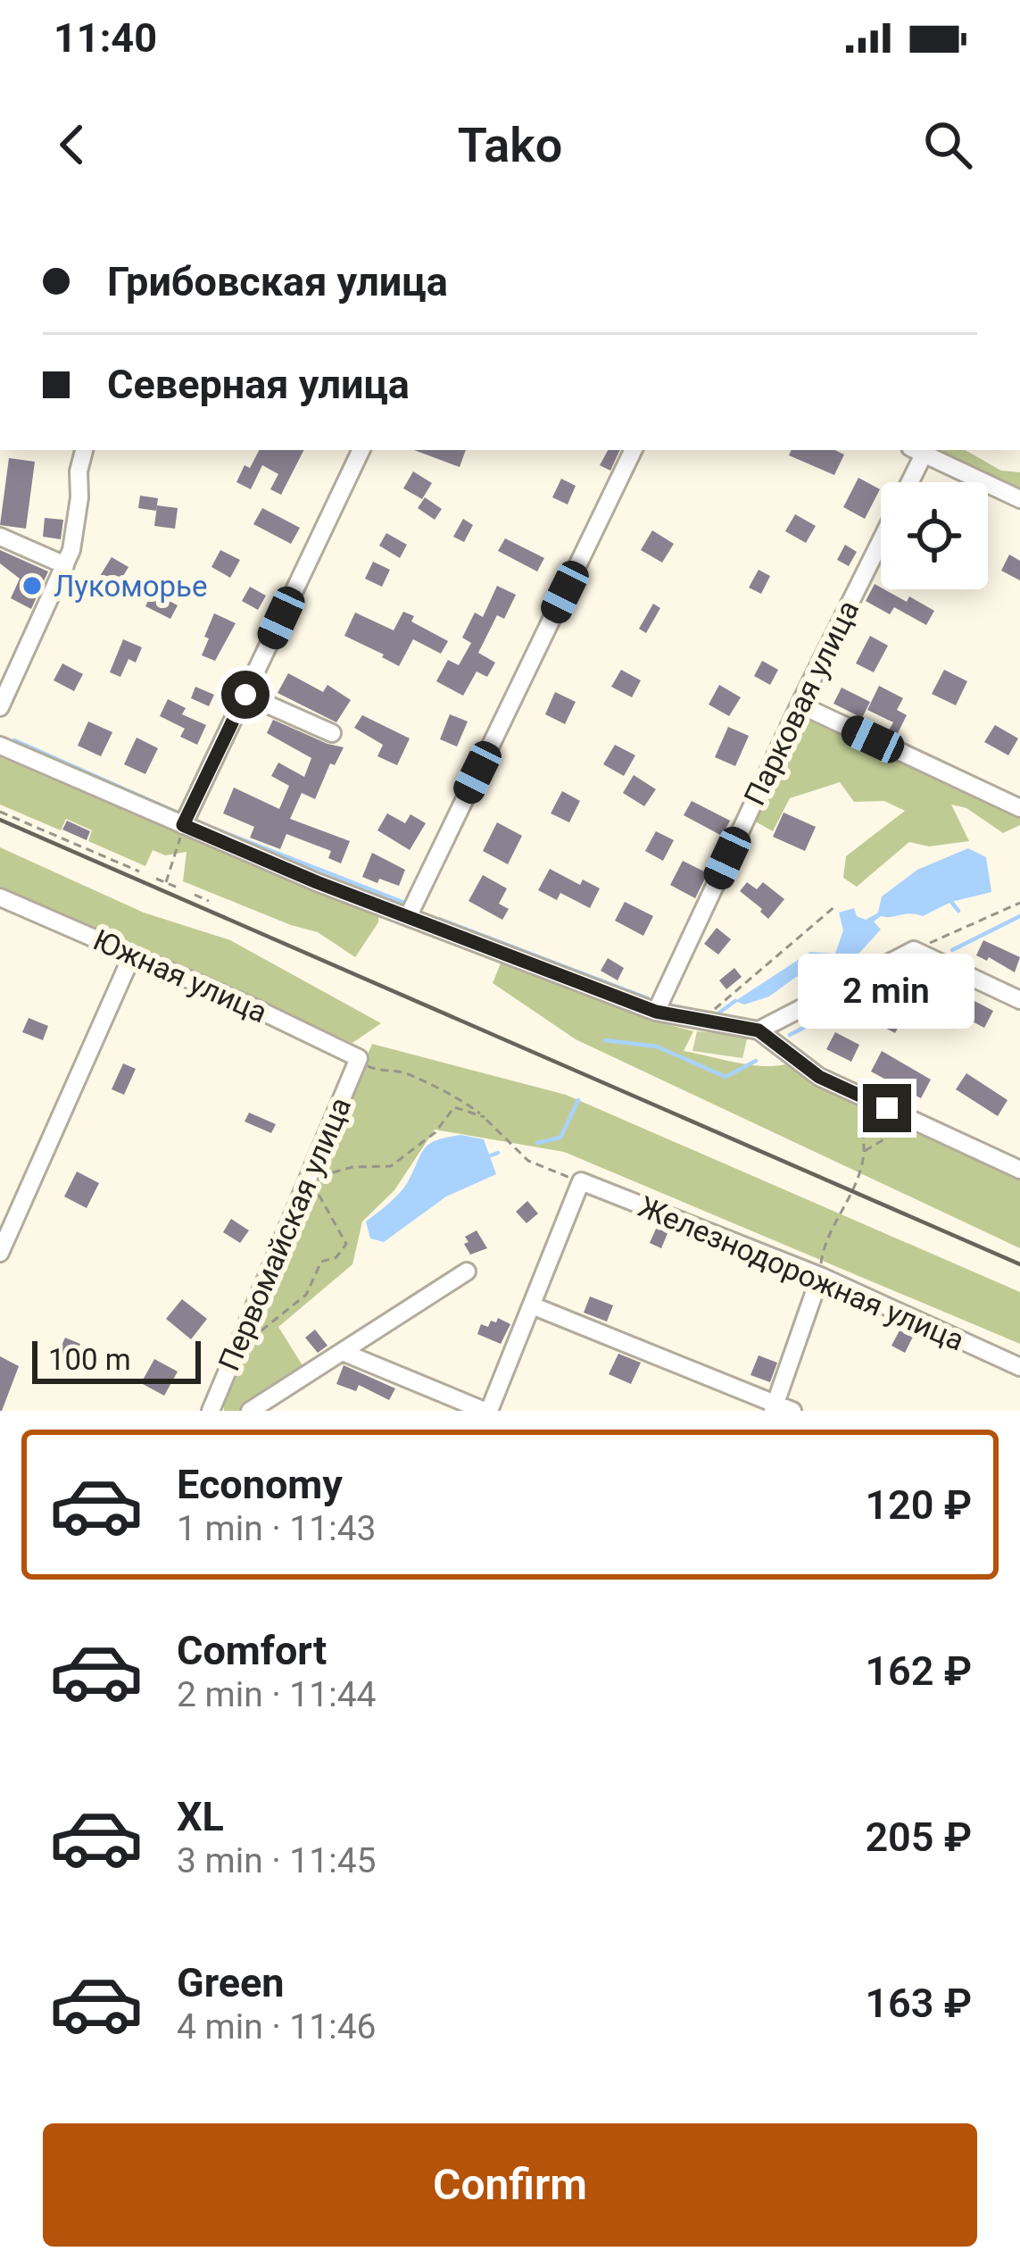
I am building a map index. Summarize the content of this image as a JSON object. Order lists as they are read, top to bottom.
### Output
{
  "streets": {
    "street": [
      "Парковая улица",
      "Южная улица",
      "Первомайская улица",
      "Железнодорожная улица"
    ]
  },
  "crossings": [
    ["Южная улица", "Первомайская улица"]
  ],
  "places": ["Лукоморье"],
  "scale_bar": "100 m",
  "page": {
    "status": "11:40",
    "header": "Tako",
    "banner": ["Грибовская улица", "Северная улица"],
    "bubble": "2 min",
    "scale": "100 m",
    "list": [
      {
        "name": "Economy",
        "note": "1 min · 11:43",
        "value": "120 ₽"
      },
      {
        "name": "Comfort",
        "note": "2 min · 11:44",
        "value": "162 ₽"
      },
      {
        "name": "XL",
        "note": "3 min · 11:45",
        "value": "205 ₽"
      },
      {
        "name": "Green",
        "note": "4 min · 11:46",
        "value": "163 ₽"
      }
    ],
    "buttons": "Confirm"
  }
}
